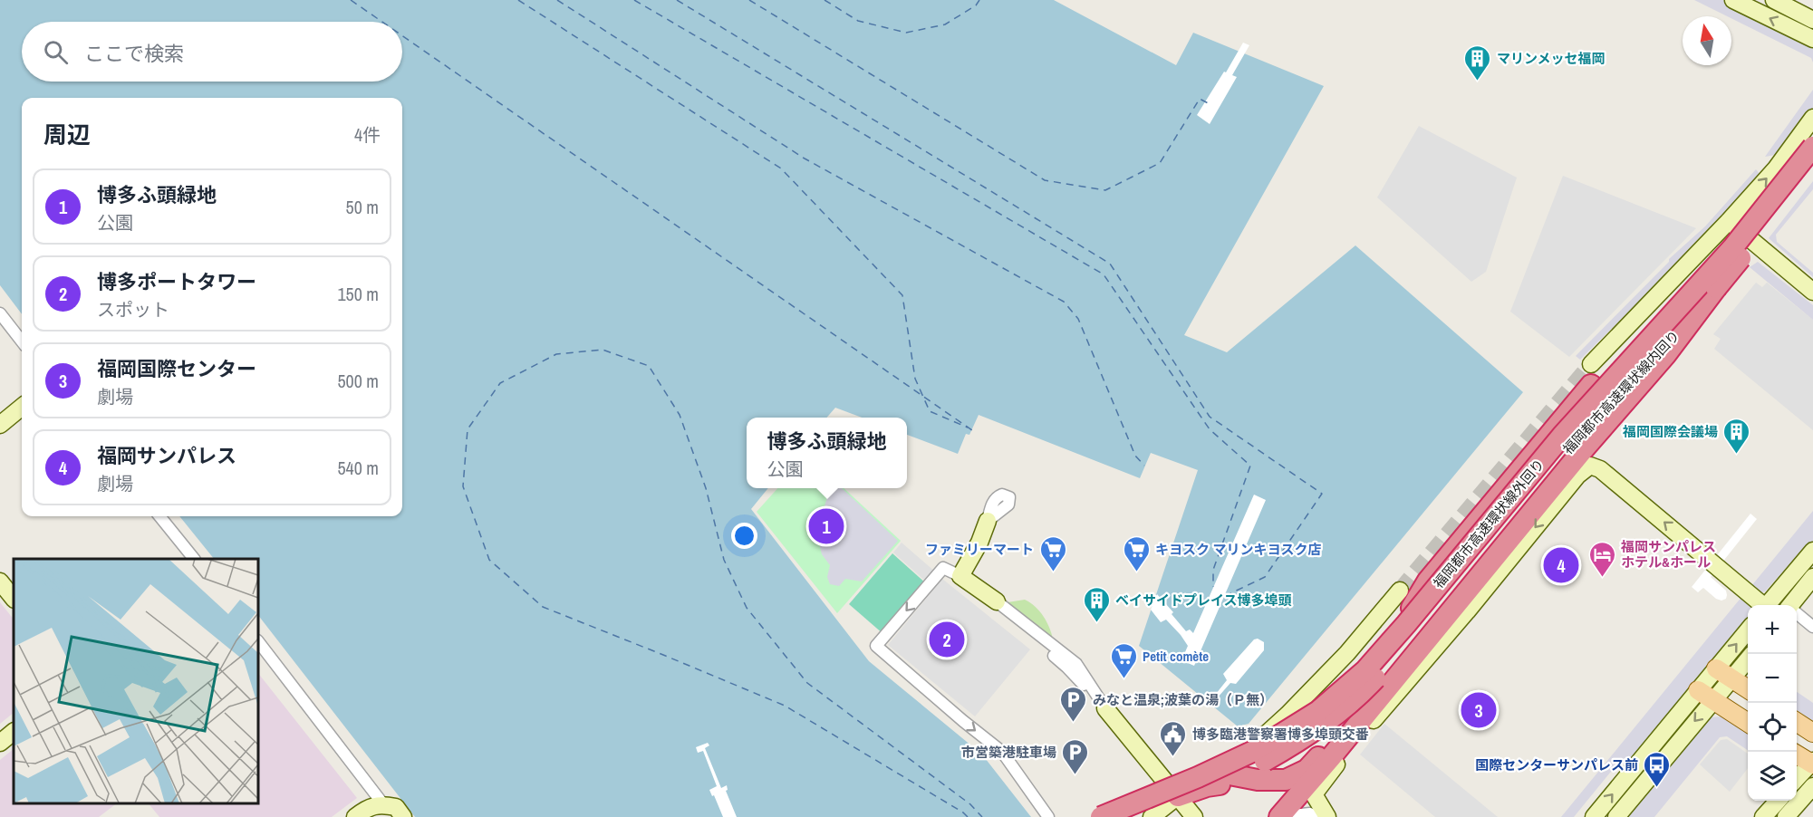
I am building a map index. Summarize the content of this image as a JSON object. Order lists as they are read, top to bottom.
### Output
{
  "streets": {
    "highway": ["福岡都市高速環状線内回り", "福岡都市高速環状線外回り"]
  },
  "places": {
    "building": ["マリンメッセ福岡", "福岡国際会議場", "ベイサイドプレイス博多埠頭"],
    "supermarket": ["ファミリーマート", "キヨスク マリンキヨスク店", "Petit comète"],
    "hotel": ["福岡サンパレス ホテル&ホール"],
    "parking": ["みなと温泉;波葉の湯（Ｐ無）", "市営築港駐車場"],
    "public building": ["博多臨港警察署博多埠頭交番"],
    "bus stop": ["国際センターサンパレス前"]
  },
  "north": "top",
  "page": {
    "search": "ここで検索",
    "heading": ["周辺", "4件"],
    "list": [
      {
        "mark": "1",
        "name": "博多ふ頭緑地",
        "note": "公園",
        "value": "50 m"
      },
      {
        "mark": "2",
        "name": "博多ポートタワー",
        "note": "スポット",
        "value": "150 m"
      },
      {
        "mark": "3",
        "name": "福岡国際センター",
        "note": "劇場",
        "value": "500 m"
      },
      {
        "mark": "4",
        "name": "福岡サンパレス",
        "note": "劇場",
        "value": "540 m"
      }
    ],
    "popup": ["博多ふ頭緑地", "公園"],
    "pins": [
      "1",
      "4",
      "2",
      "3"
    ],
    "map_buttons": ["+", "−"]
  }
}
